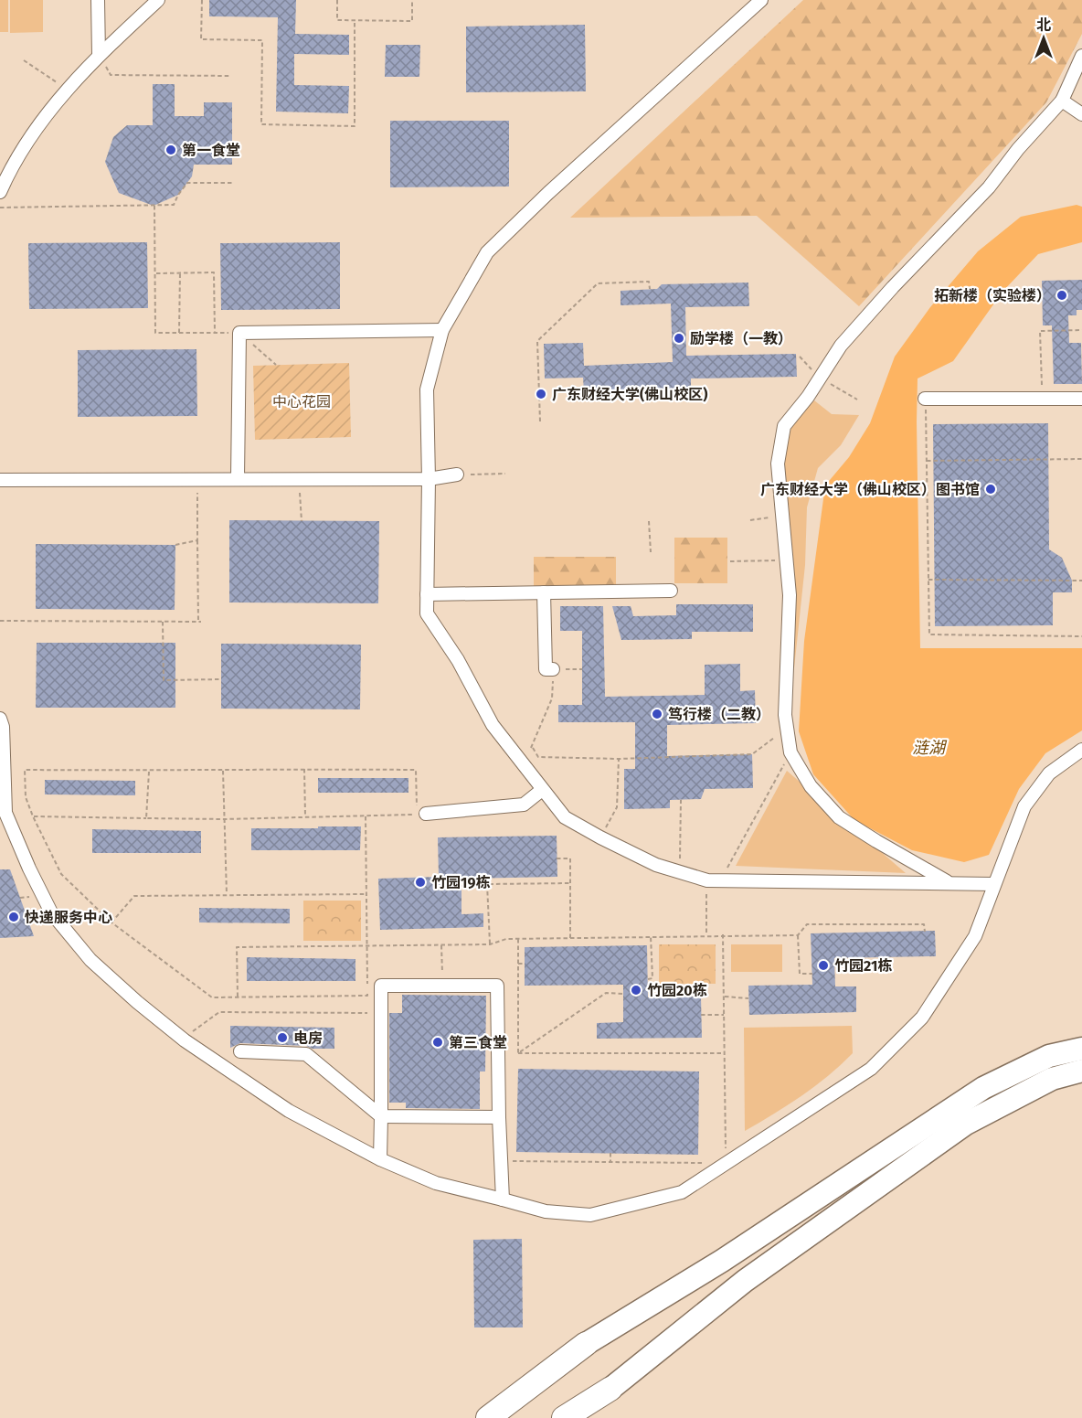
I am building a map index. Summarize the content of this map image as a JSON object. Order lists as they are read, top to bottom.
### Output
{
  "water": ["涟湖"],
  "parks": ["中心花园"],
  "places": [
    "第一食堂",
    "拓新楼（实验楼）",
    "励学楼（一教）",
    "广东财经大学(佛山校区)",
    "广东财经大学（佛山校区）图书馆",
    "笃行楼（二教）",
    "竹园19栋",
    "快递服务中心",
    "竹园21栋",
    "竹园20栋",
    "电房",
    "第三食堂"
  ],
  "north": "top"
}
